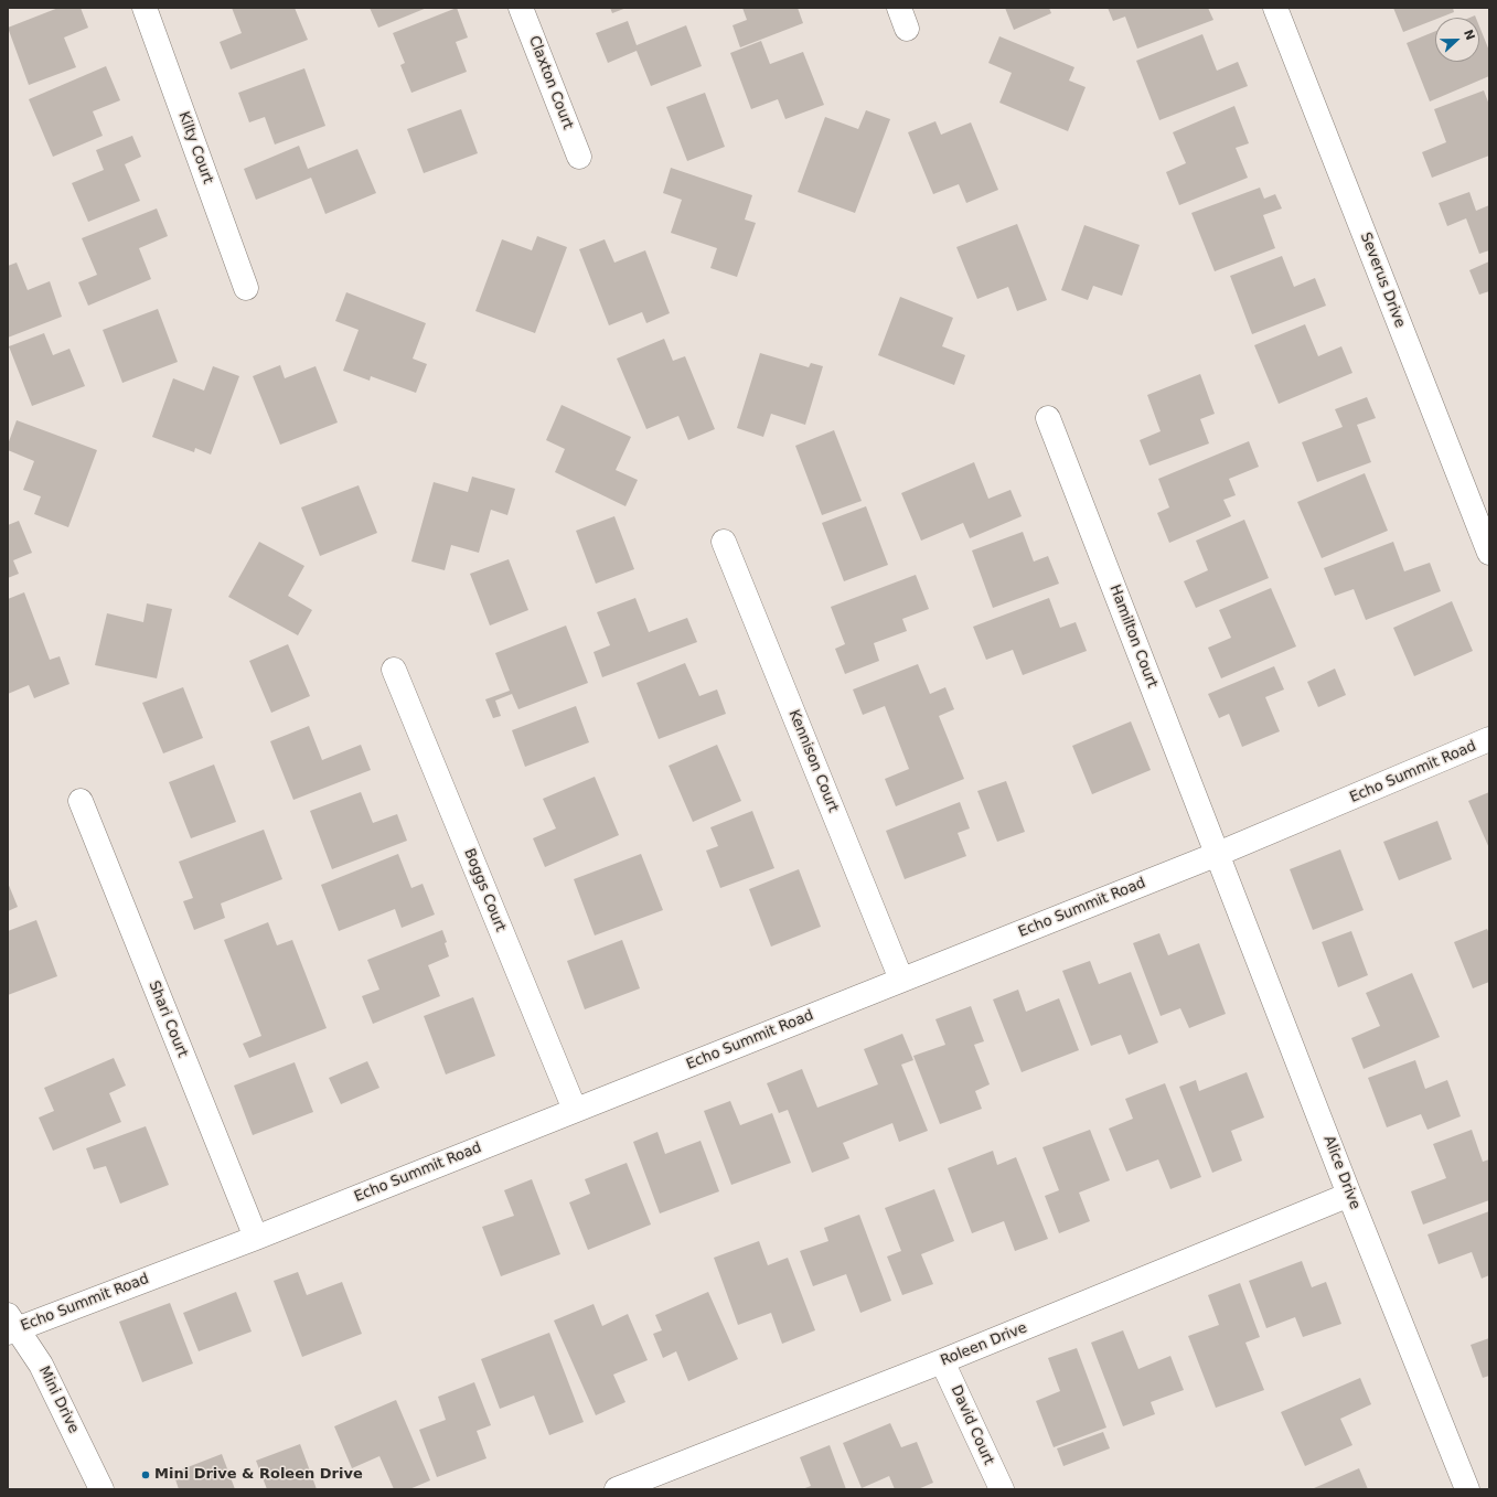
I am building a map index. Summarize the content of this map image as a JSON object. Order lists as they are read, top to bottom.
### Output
{
  "streets": {
    "street": [
      "Claxton Court",
      "Kilty Court",
      "Severus Drive",
      "Hamilton Court",
      "Kennison Court",
      "Echo Summit Road",
      "Boggs Court",
      "Shari Court",
      "Alice Drive",
      "Roleen Drive",
      "Mini Drive",
      "David Court"
    ]
  },
  "crossings": [
    ["Hamilton Court", "Echo Summit Road"],
    ["Hamilton Court", "Alice Drive"],
    ["Kennison Court", "Echo Summit Road"],
    ["Echo Summit Road", "Boggs Court"],
    ["Echo Summit Road", "Shari Court"],
    ["Echo Summit Road", "Alice Drive"],
    ["Echo Summit Road", "Mini Drive"],
    ["Alice Drive", "Roleen Drive"],
    ["Roleen Drive", "David Court"]
  ],
  "places": ["Mini Drive & Roleen Drive"],
  "north": "right"
}
